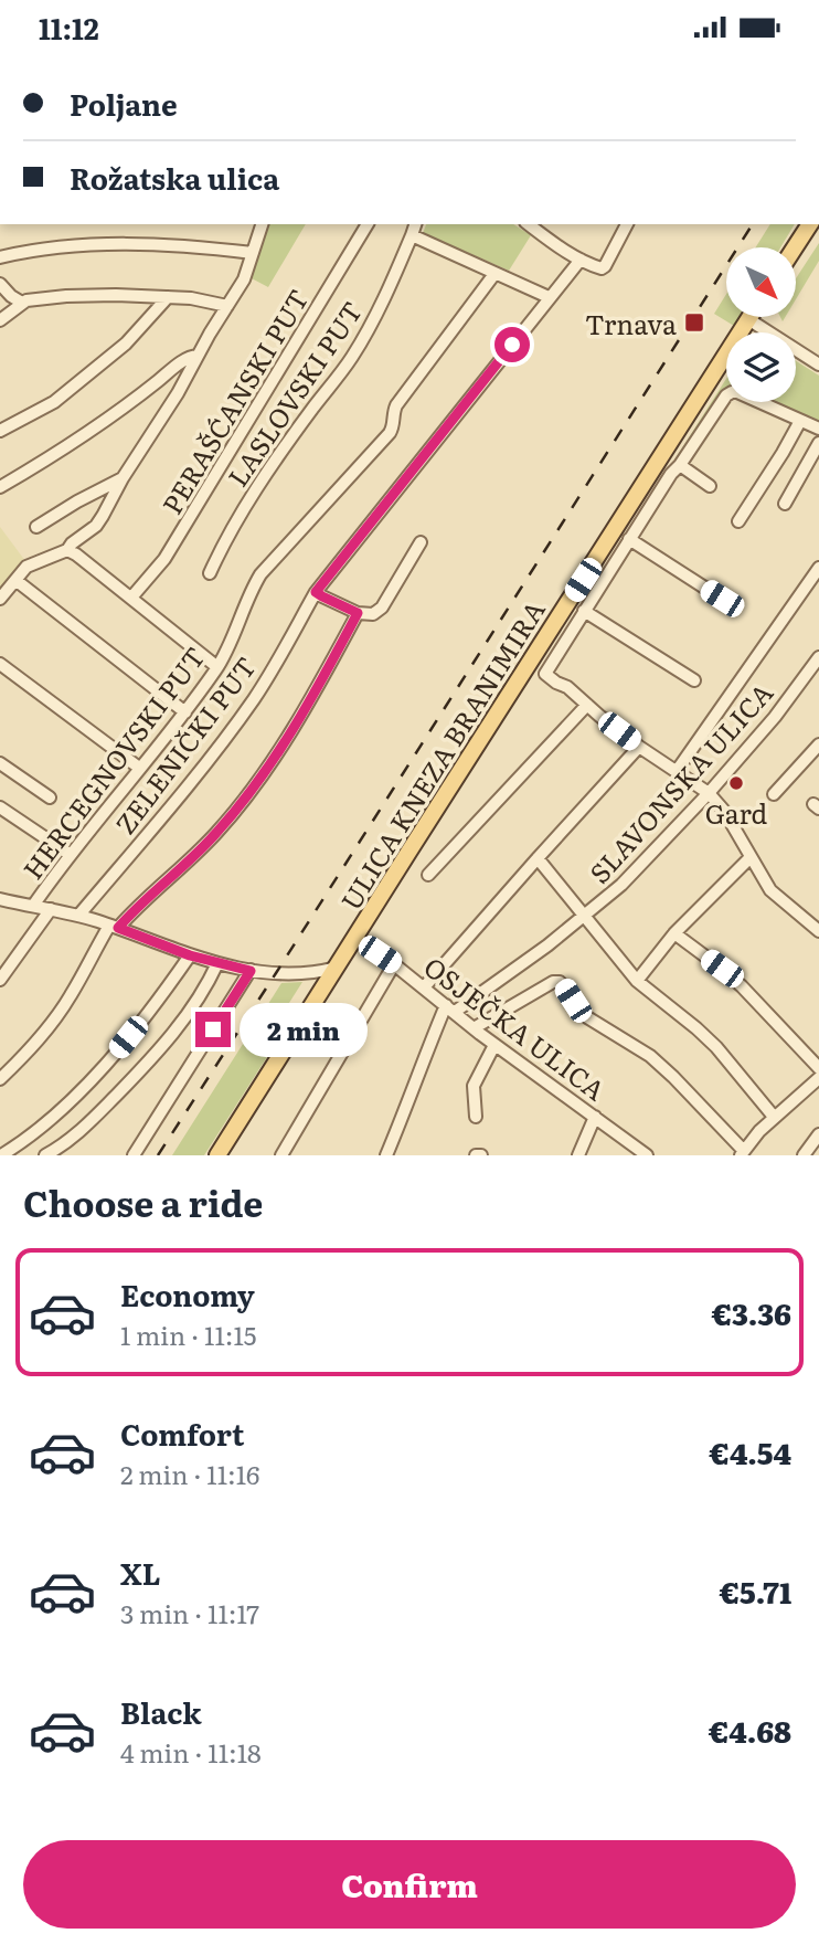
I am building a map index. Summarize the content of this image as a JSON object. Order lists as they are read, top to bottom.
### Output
{
  "streets": {
    "main road": ["ULICA KNEZA BRANIMIRA"],
    "street": [
      "LASLOVSKI PUT",
      "PERAŠĆANSKI PUT",
      "ZELENIČKI PUT",
      "HERCEGNOVSKI PUT",
      "SLAVONSKA ULICA",
      "OSJEČKA ULICA"
    ]
  },
  "crossings": [
    ["ULICA KNEZA BRANIMIRA", "OSJEČKA ULICA"],
    ["SLAVONSKA ULICA", "OSJEČKA ULICA"]
  ],
  "places": {
    "transit": ["Trnava"],
    "other": ["Gard"]
  },
  "north": "bottom right",
  "page": {
    "status": "11:12",
    "banner": ["Poljane", "Rožatska ulica"],
    "bubble": "2 min",
    "heading": "Choose a ride",
    "list": [
      {
        "name": "Economy",
        "note": "1 min · 11:15",
        "value": "€3.36"
      },
      {
        "name": "Comfort",
        "note": "2 min · 11:16",
        "value": "€4.54"
      },
      {
        "name": "XL",
        "note": "3 min · 11:17",
        "value": "€5.71"
      },
      {
        "name": "Black",
        "note": "4 min · 11:18",
        "value": "€4.68"
      }
    ],
    "buttons": "Confirm"
  }
}
